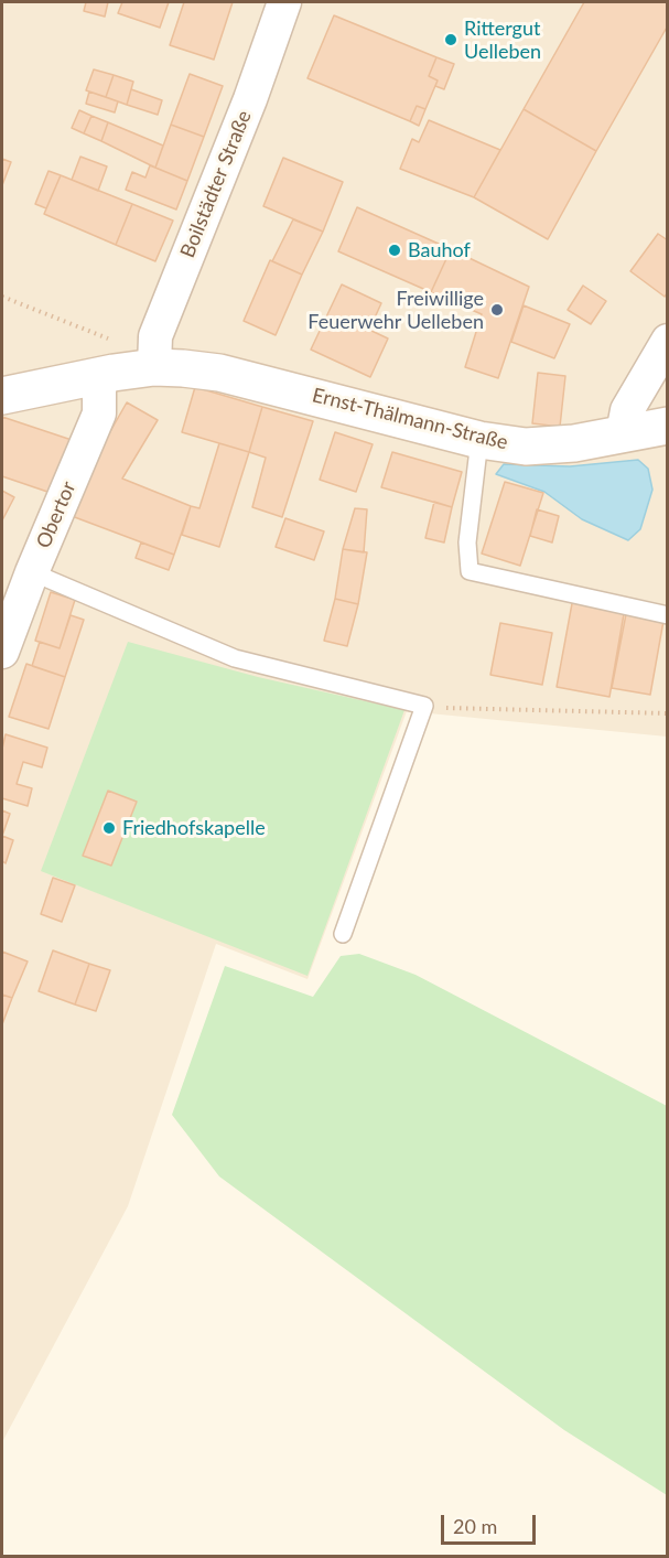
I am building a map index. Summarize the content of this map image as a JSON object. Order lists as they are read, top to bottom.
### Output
{
  "streets": {
    "street": ["Boilstädter Straße", "Ernst-Thälmann-Straße", "Obertor"]
  },
  "crossings": [
    ["Boilstädter Straße", "Ernst-Thälmann-Straße"],
    ["Ernst-Thälmann-Straße", "Obertor"]
  ],
  "places": [
    "Rittergut Uelleben",
    "Bauhof",
    "Freiwillige Feuerwehr Uelleben",
    "Friedhofskapelle"
  ],
  "scale_bar": "20 m"
}
